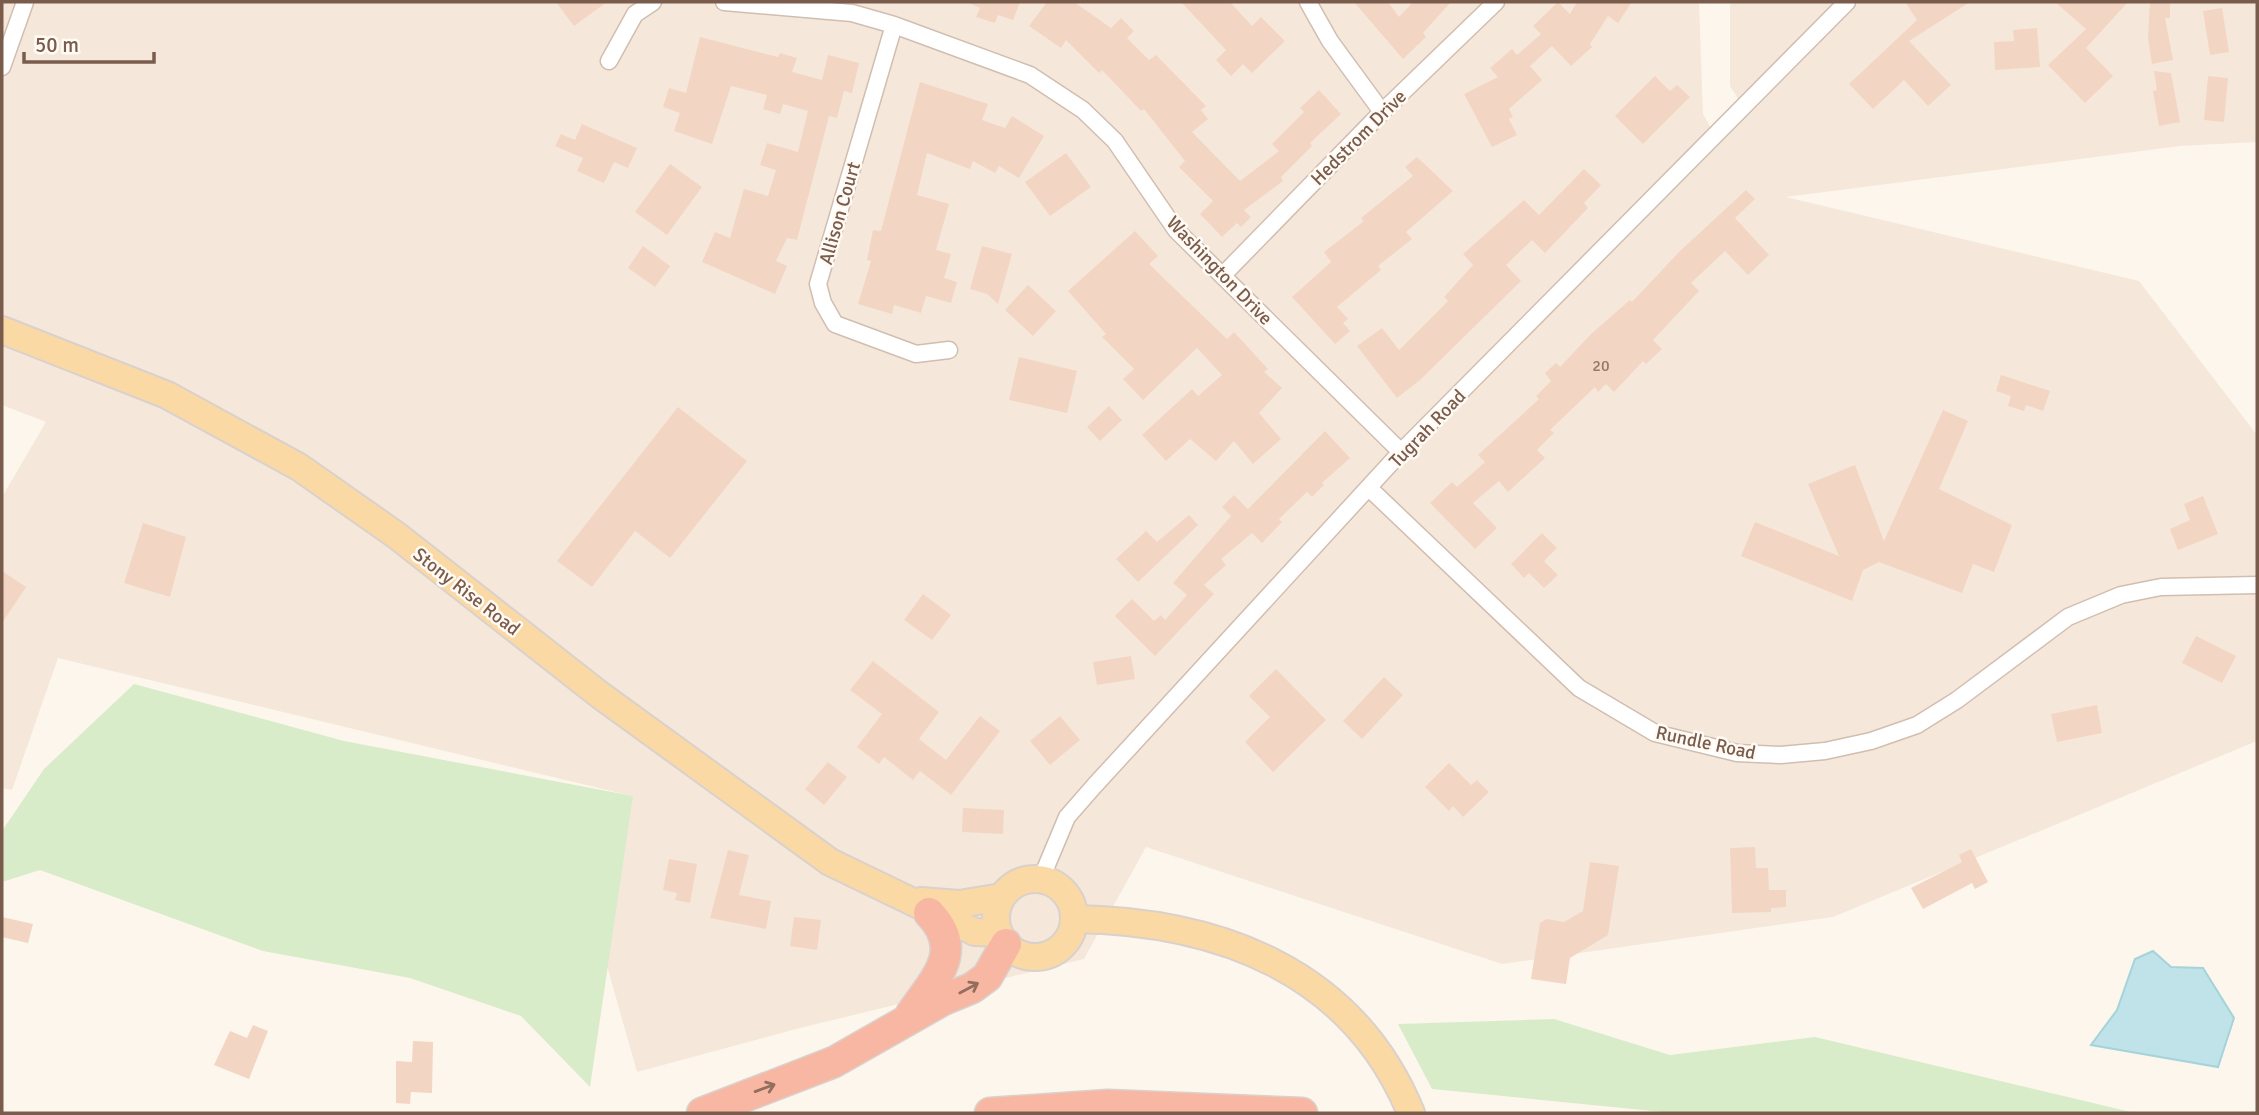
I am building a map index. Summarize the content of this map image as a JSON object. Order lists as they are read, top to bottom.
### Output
{
  "streets": {
    "main road": ["Stony Rise Road"],
    "street": [
      "Hedstrom Drive",
      "Allison Court",
      "Washington Drive",
      "Tugrah Road",
      "Rundle Road"
    ]
  },
  "crossings": [
    ["Hedstrom Drive", "Washington Drive"],
    ["Allison Court", "Washington Drive"],
    ["Washington Drive", "Tugrah Road"],
    ["Tugrah Road", "Stony Rise Road"],
    ["Tugrah Road", "Rundle Road"]
  ],
  "house_numbers": ["20"],
  "scale_bar": "50 m"
}
